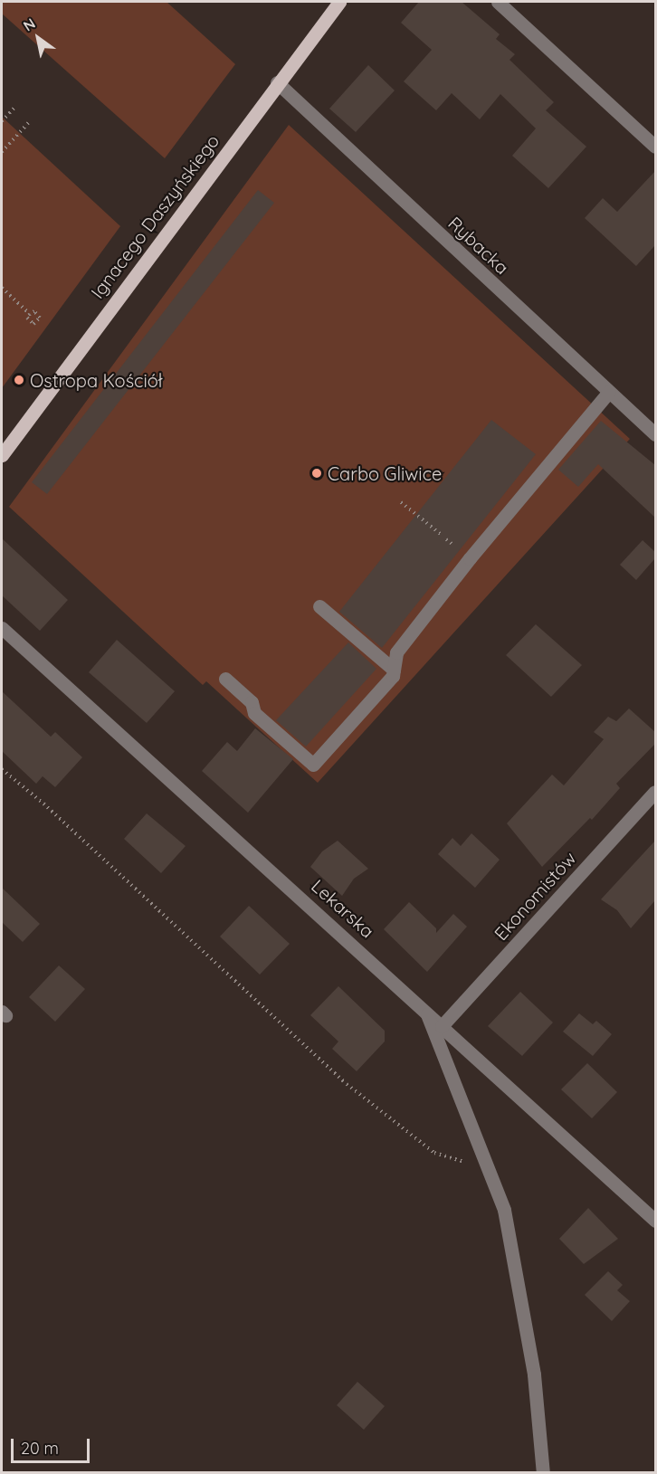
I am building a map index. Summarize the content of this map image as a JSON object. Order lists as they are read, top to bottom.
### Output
{
  "streets": {
    "main road": ["Ignacego Daszyńskiego"],
    "street": ["Rybacka", "Ekonomistów", "Lekarska"]
  },
  "crossings": [
    ["Ignacego Daszyńskiego", "Rybacka"],
    ["Ekonomistów", "Lekarska"]
  ],
  "places": ["Ostropa Kościół", "Carbo Gliwice"],
  "scale_bar": "20 m",
  "north": "top left"
}
